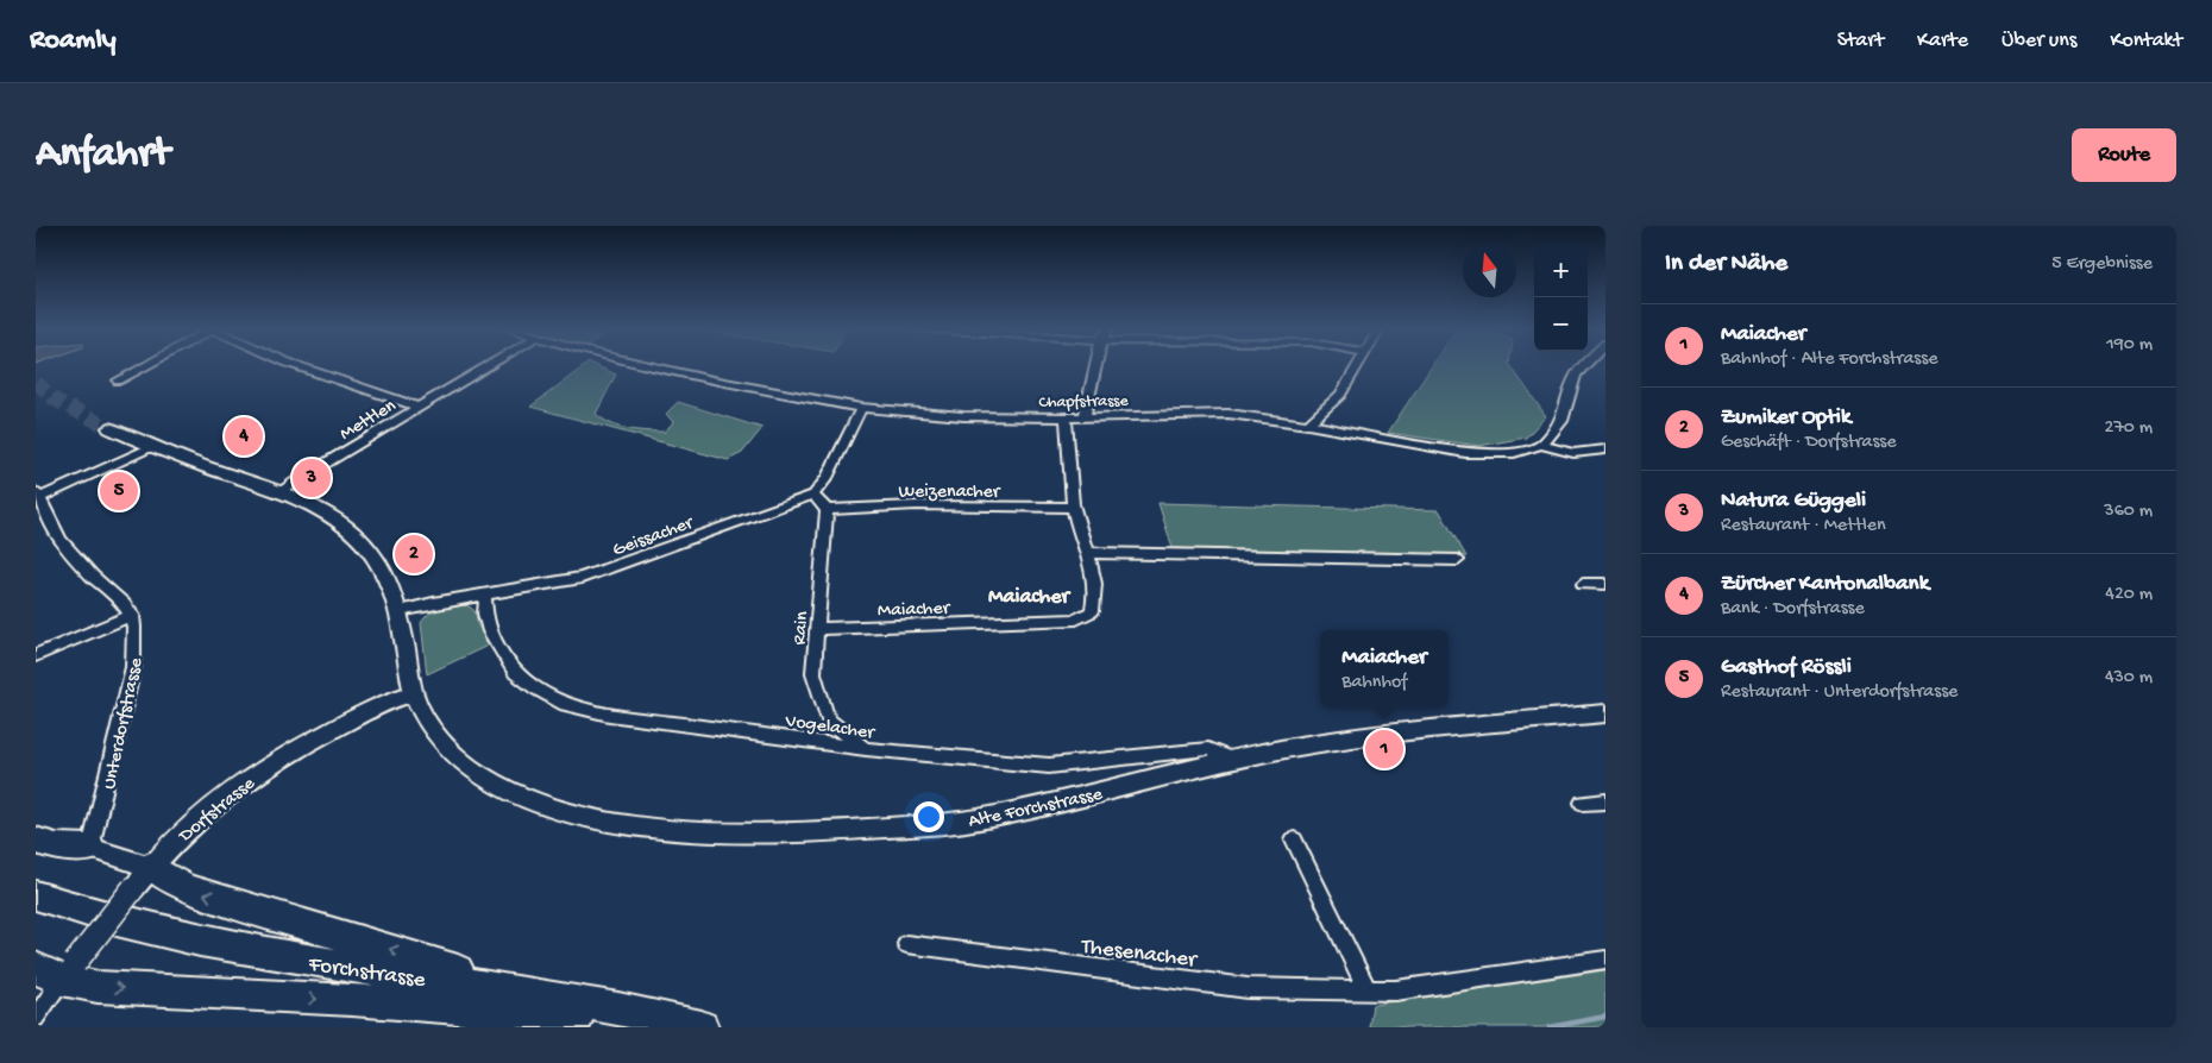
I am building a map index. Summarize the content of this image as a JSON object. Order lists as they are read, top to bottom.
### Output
{
  "streets": {
    "highway": ["Forchstrasse"],
    "street": [
      "Chapfstrasse",
      "Mettlen",
      "Weizenacher",
      "Geissacher",
      "Maiacher",
      "Rain",
      "Unterdorfstrasse",
      "Vogelacher",
      "Alte Forchstrasse",
      "Dorfstrasse",
      "Thesenacher"
    ]
  },
  "crossings": [
    ["Chapfstrasse", "Maiacher"],
    ["Weizenacher", "Maiacher"],
    ["Weizenacher", "Rain"],
    ["Geissacher", "Vogelacher"],
    ["Geissacher", "Alte Forchstrasse"],
    ["Maiacher", "Rain"],
    ["Rain", "Vogelacher"],
    ["Vogelacher", "Alte Forchstrasse"],
    ["Alte Forchstrasse", "Dorfstrasse"]
  ],
  "districts": ["Maiacher"],
  "north": "top",
  "page": {
    "header": "Roamly",
    "nav": [
      "Start",
      "Karte",
      "Über uns",
      "Kontakt"
    ],
    "buttons": "Route",
    "title": "Anfahrt",
    "heading": ["In der Nähe", "5 Ergebnisse"],
    "map_buttons": ["+", "−"],
    "list": [
      {
        "mark": "1",
        "name": "Maiacher",
        "note": "Bahnhof · Alte Forchstrasse",
        "value": "190 m"
      },
      {
        "mark": "2",
        "name": "Zumiker Optik",
        "note": "Geschäft · Dorfstrasse",
        "value": "270 m"
      },
      {
        "mark": "3",
        "name": "Natura Güggeli",
        "note": "Restaurant · Mettlen",
        "value": "360 m"
      },
      {
        "mark": "4",
        "name": "Zürcher Kantonalbank",
        "note": "Bank · Dorfstrasse",
        "value": "420 m"
      },
      {
        "mark": "5",
        "name": "Gasthof Rössli",
        "note": "Restaurant · Unterdorfstrasse",
        "value": "430 m"
      }
    ],
    "pins": [
      "4",
      "3",
      "5",
      "2",
      "1"
    ],
    "popup": ["Maiacher", "Bahnhof"]
  }
}
